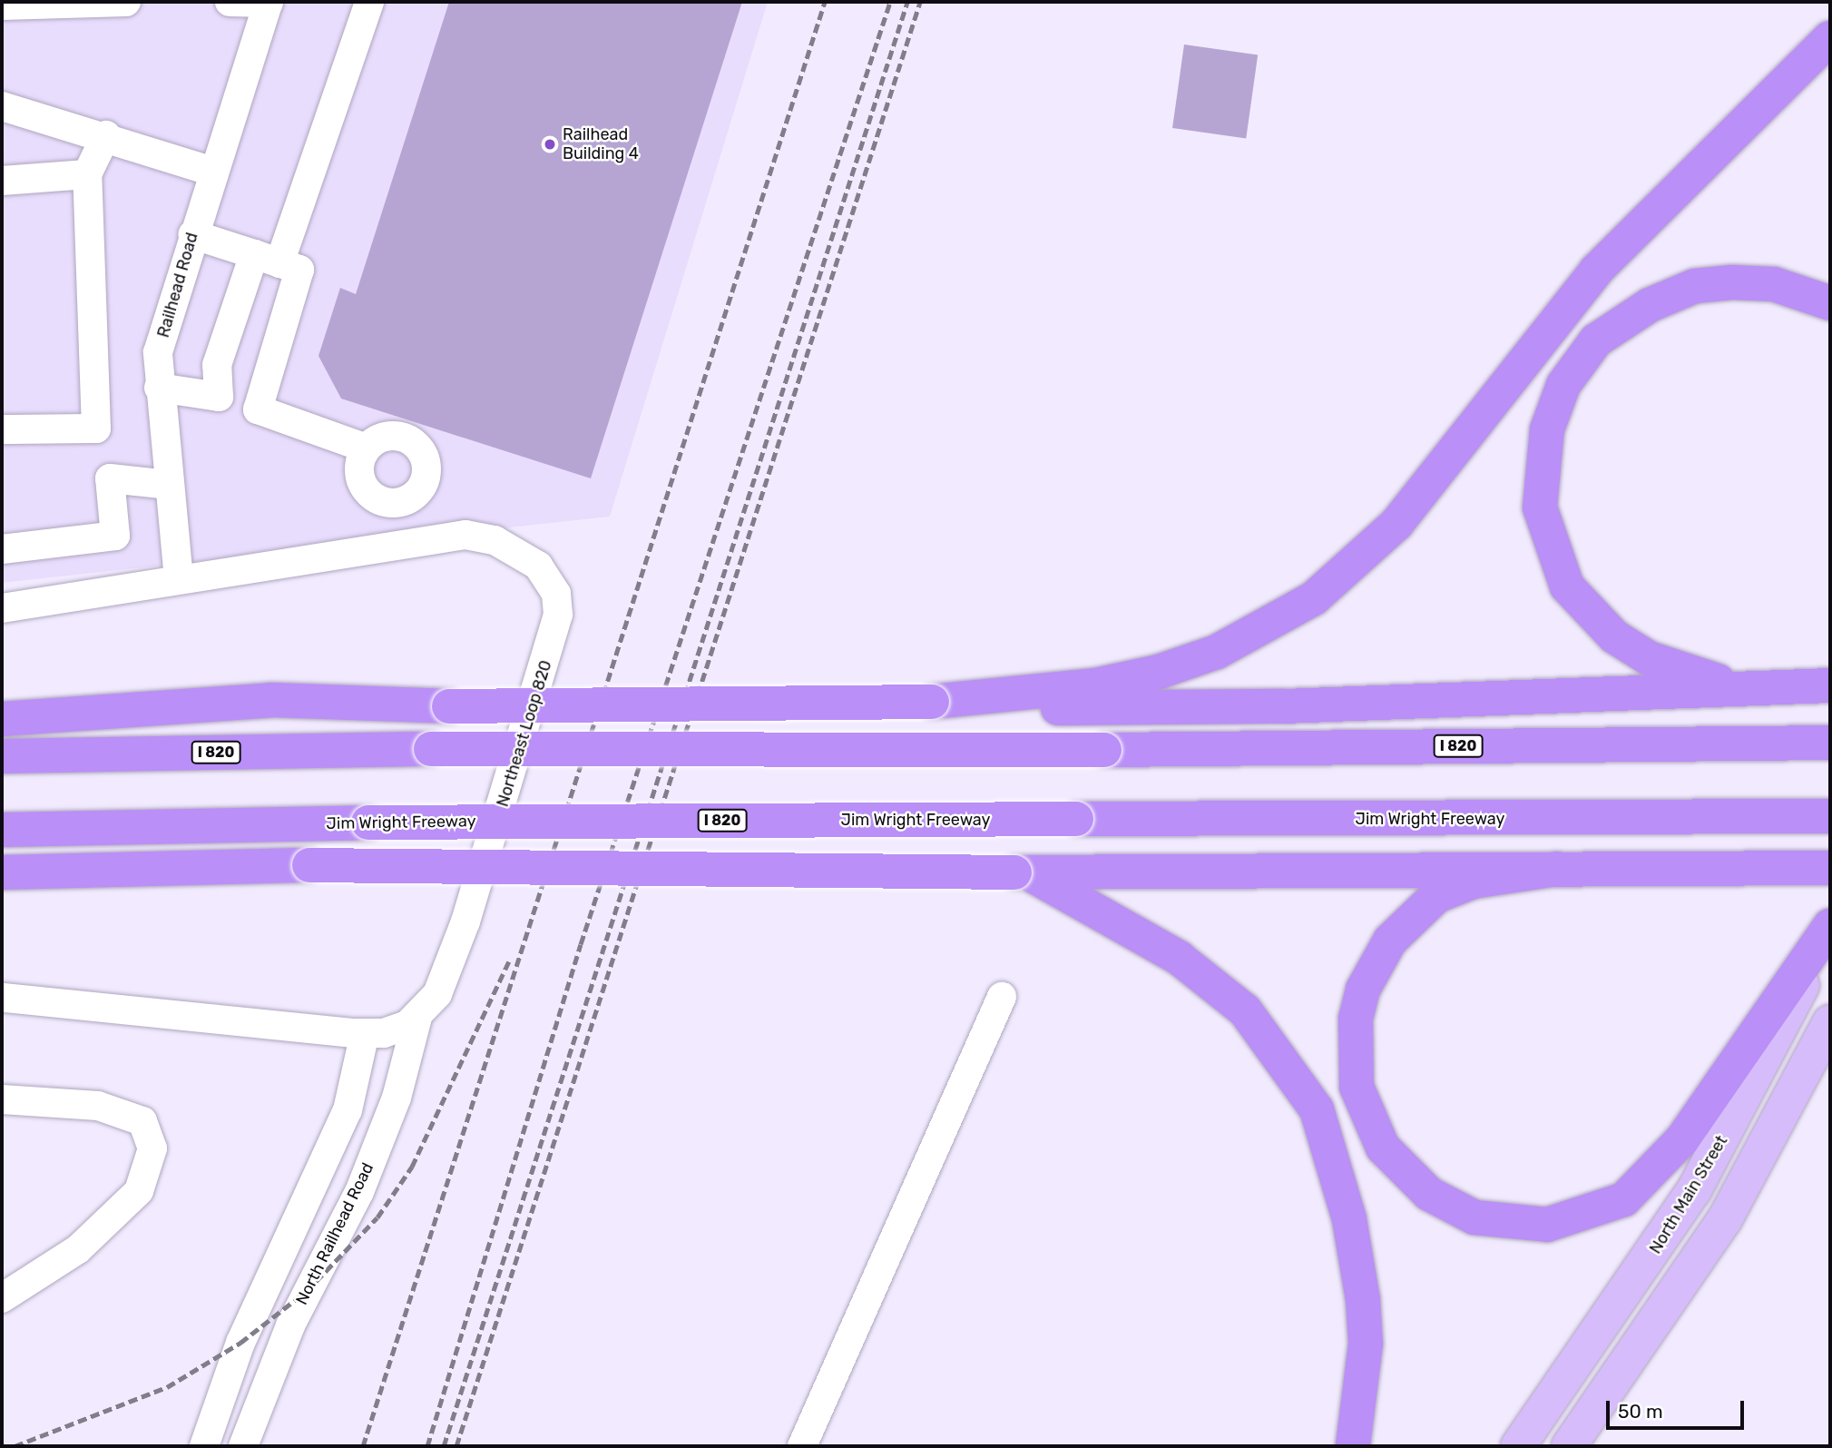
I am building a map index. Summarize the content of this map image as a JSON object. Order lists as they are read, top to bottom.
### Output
{
  "streets": {
    "highway": ["I 820", "Jim Wright Freeway"],
    "main road": ["North Main Street"],
    "street": ["Railhead Road", "Northeast Loop 820", "North Railhead Road"]
  },
  "crossings": [
    ["Railhead Road", "Northeast Loop 820"],
    ["Northeast Loop 820", "North Railhead Road"]
  ],
  "places": ["Railhead Building 4"],
  "scale_bar": "50 m"
}
